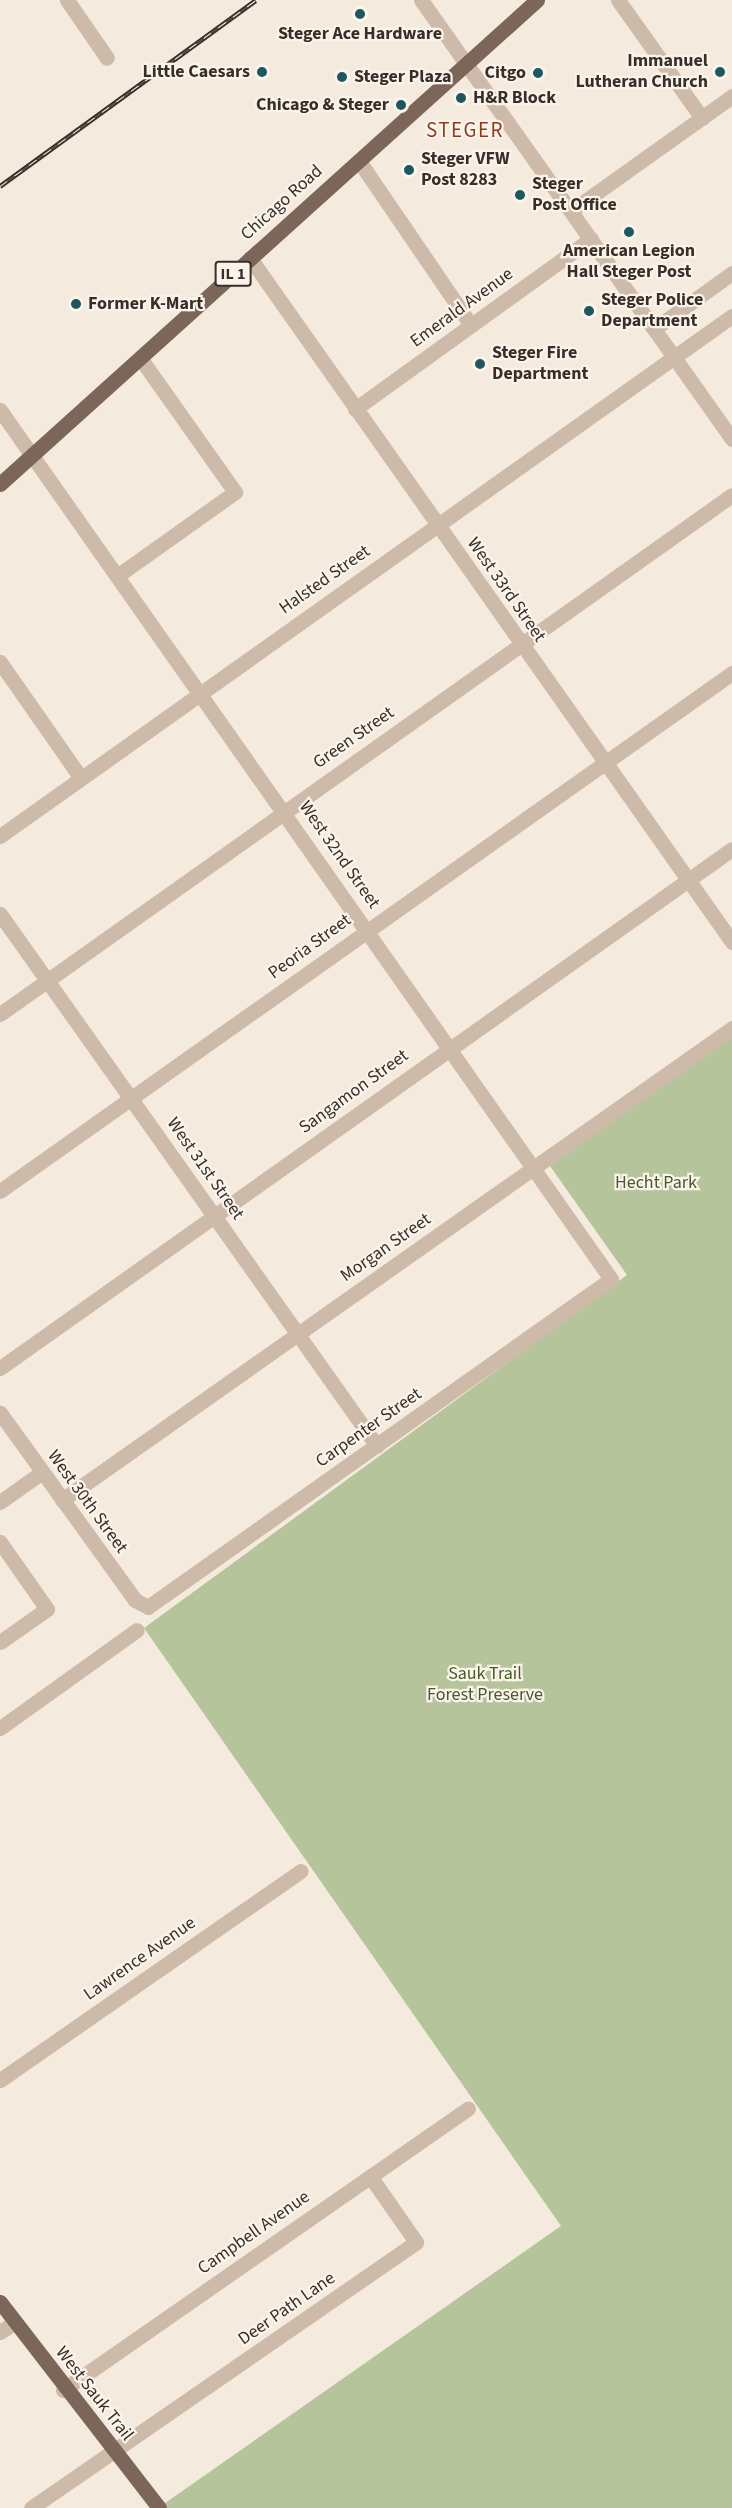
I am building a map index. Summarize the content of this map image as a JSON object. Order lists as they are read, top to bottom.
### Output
{
  "streets": {
    "main road": ["Chicago Road", "IL 1", "West Sauk Trail"],
    "street": [
      "Emerald Avenue",
      "Halsted Street",
      "West 33rd Street",
      "Green Street",
      "West 32nd Street",
      "Peoria Street",
      "Sangamon Street",
      "West 31st Street",
      "Morgan Street",
      "Carpenter Street",
      "West 30th Street",
      "Lawrence Avenue",
      "Campbell Avenue",
      "Deer Path Lane"
    ]
  },
  "crossings": [
    ["Chicago Road", "West 33rd Street"],
    ["Chicago Road", "West 32nd Street"],
    ["Emerald Avenue", "West 33rd Street"],
    ["Halsted Street", "West 33rd Street"],
    ["Halsted Street", "West 32nd Street"],
    ["West 33rd Street", "Green Street"],
    ["West 33rd Street", "Peoria Street"],
    ["West 33rd Street", "Sangamon Street"],
    ["Green Street", "West 32nd Street"],
    ["Green Street", "West 31st Street"],
    ["West 32nd Street", "Peoria Street"],
    ["West 32nd Street", "Sangamon Street"],
    ["West 32nd Street", "Morgan Street"],
    ["West 32nd Street", "Carpenter Street"],
    ["Peoria Street", "West 31st Street"],
    ["Sangamon Street", "West 31st Street"],
    ["West 31st Street", "Morgan Street"],
    ["West 31st Street", "Carpenter Street"],
    ["Morgan Street", "West 30th Street"],
    ["Carpenter Street", "West 30th Street"],
    ["Campbell Avenue", "Deer Path Lane"],
    ["Campbell Avenue", "West Sauk Trail"],
    ["Deer Path Lane", "West Sauk Trail"]
  ],
  "districts": ["STEGER"],
  "parks": ["Hecht Park", "Sauk Trail Forest Preserve"],
  "places": [
    "Steger Ace Hardware",
    "Little Caesars",
    "Immanuel Lutheran Church",
    "Citgo",
    "Steger Plaza",
    "H&R Block",
    "Chicago & Steger",
    "Steger VFW Post 8283",
    "Steger Post Office",
    "American Legion Hall Steger Post",
    "Former K-Mart",
    "Steger Police Department",
    "Steger Fire Department"
  ]
}
